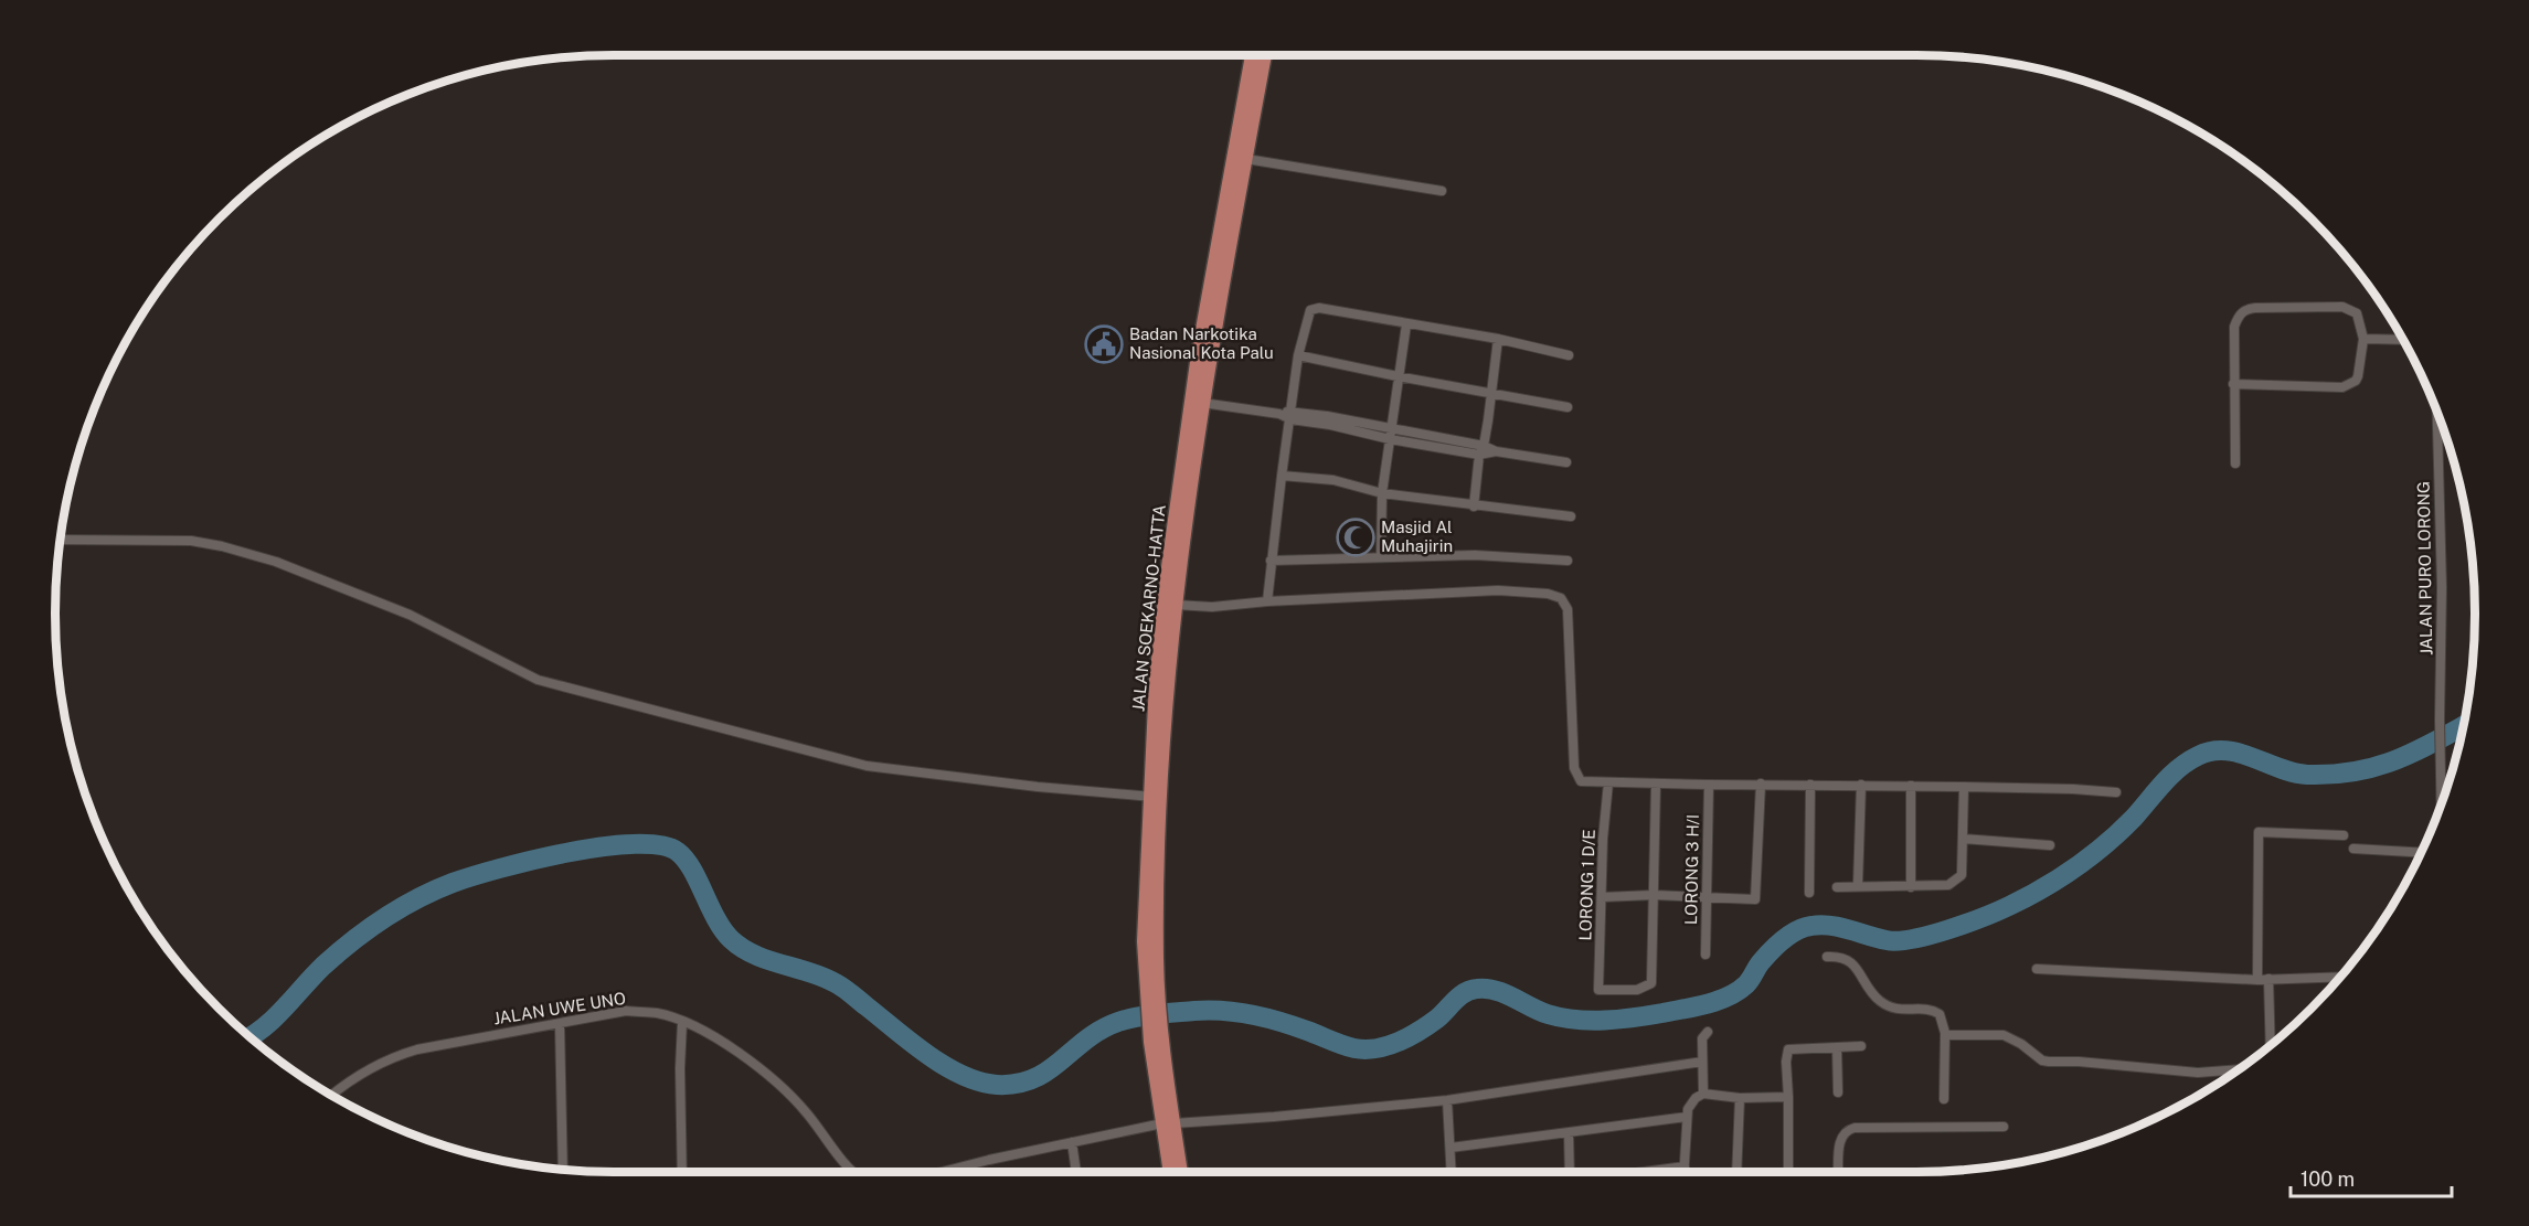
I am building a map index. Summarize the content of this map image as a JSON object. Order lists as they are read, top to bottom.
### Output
{
  "streets": {
    "main road": ["JALAN SOEKARNO-HATTA"],
    "street": [
      "JALAN PURO LORONG",
      "LORONG 3 H/I",
      "LORONG 1 D/E",
      "JALAN UWE UNO"
    ]
  },
  "places": {
    "public building": ["Badan Narkotika Nasional Kota Palu"],
    "mosque": ["Masjid Al Muhajirin"]
  },
  "scale_bar": "100 m"
}
